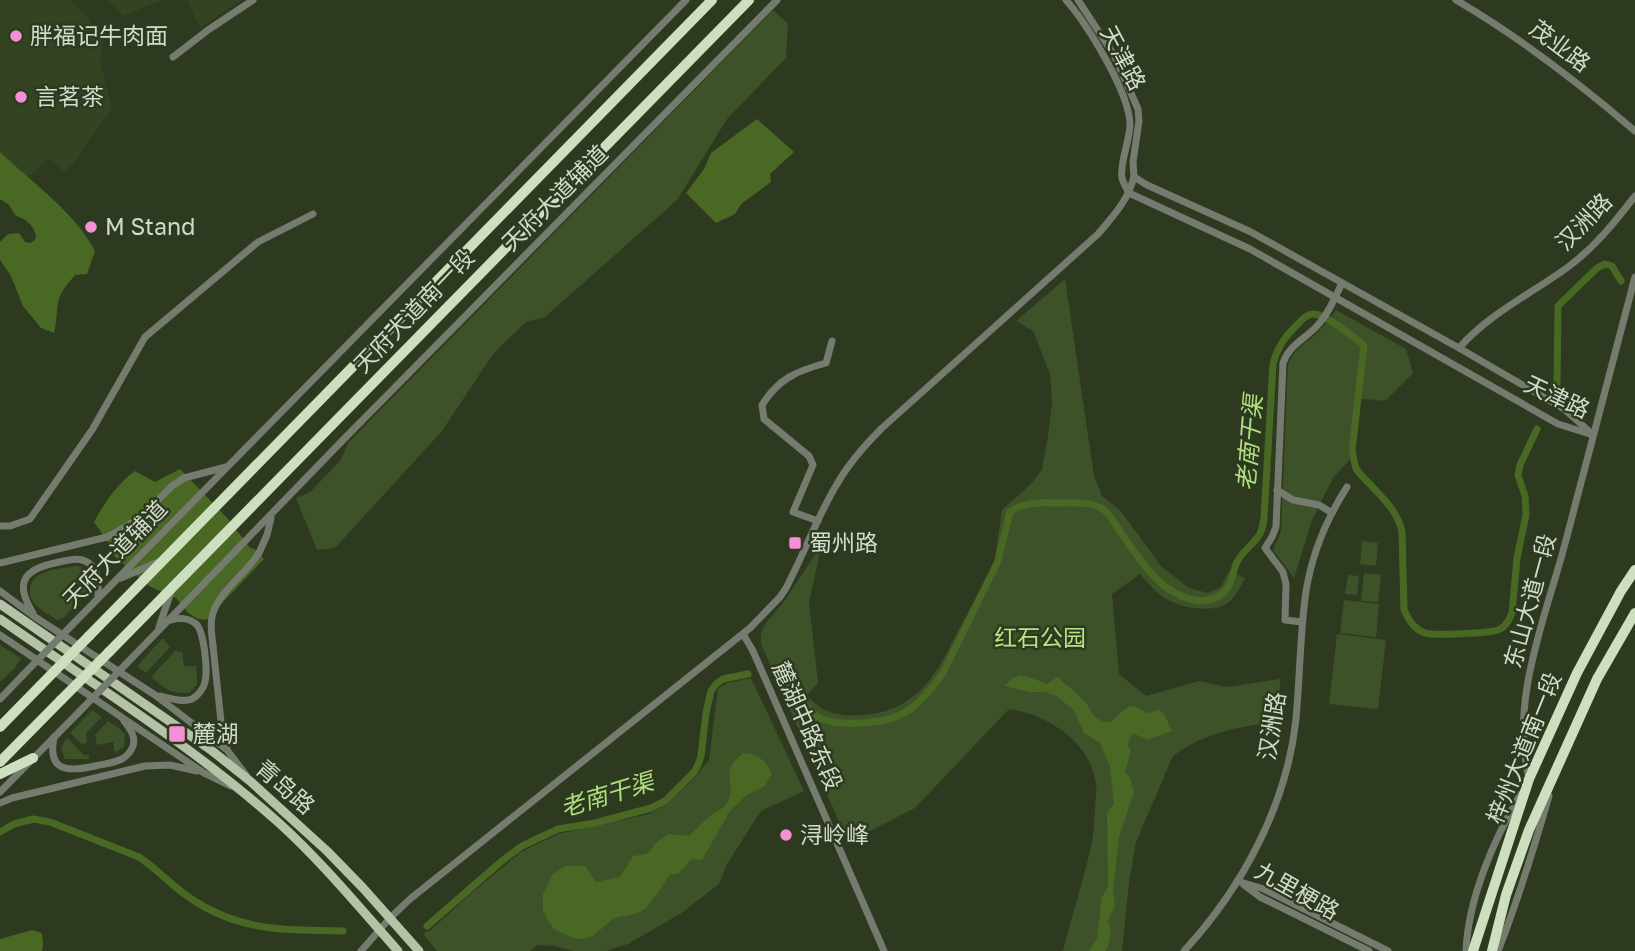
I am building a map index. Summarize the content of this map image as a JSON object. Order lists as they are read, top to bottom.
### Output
{
  "streets": {
    "highway": ["天府大道南一段", "梓州大道南一段"],
    "main road": ["青岛路"],
    "street": [
      "茂业路",
      "天津路",
      "天府大道辅道",
      "汉洲路",
      "东山大道一段",
      "麓湖中路东段",
      "九里梗路"
    ]
  },
  "crossings": [
    ["天津路", "汉洲路"],
    ["天津路", "东山大道一段"],
    ["汉洲路", "九里梗路"],
    ["东山大道一段", "梓州大道南一段"]
  ],
  "water": ["老南干渠"],
  "parks": ["红石公园"],
  "places": {
    "other": [
      "胖福记牛肉面",
      "言茗茶",
      "M Stand",
      "浔岭峰"
    ],
    "transit": ["蜀州路", "麓湖"]
  }
}
